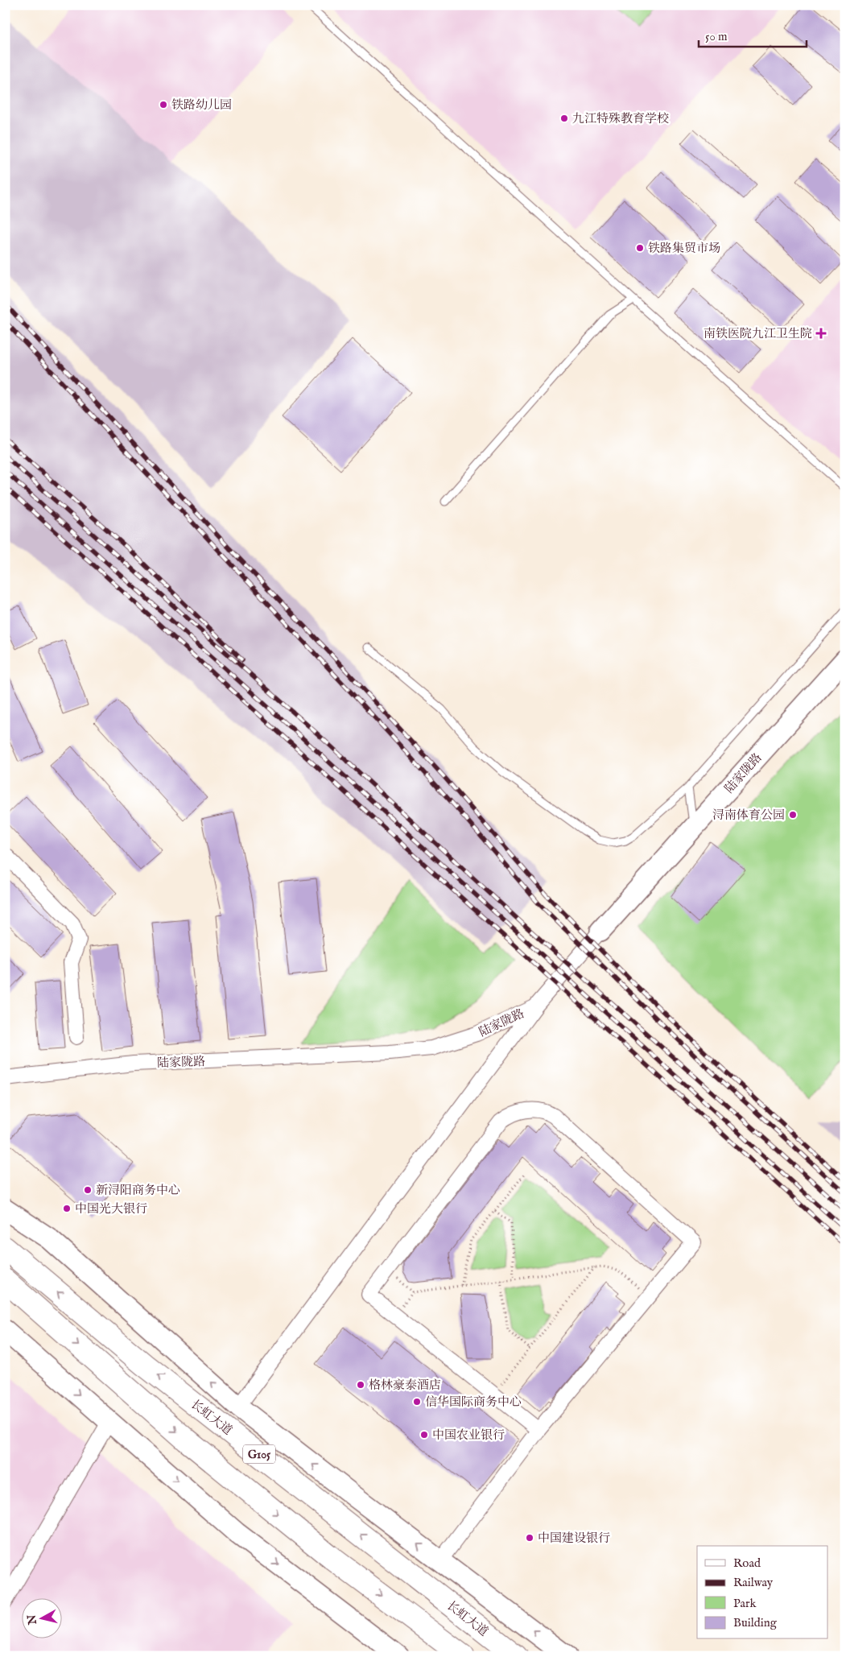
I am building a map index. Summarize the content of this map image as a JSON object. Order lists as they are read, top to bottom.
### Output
{
  "streets": {
    "highway": ["长虹大道", "G105"],
    "street": ["陆家陇路"]
  },
  "places": {
    "other": [
      "铁路幼儿园",
      "九江特殊教育学校",
      "铁路集贸市场",
      "浔南体育公园",
      "新浔阳商务中心",
      "中国光大银行",
      "格林豪泰酒店",
      "信华国际商务中心",
      "中国农业银行",
      "中国建设银行"
    ],
    "health": ["南铁医院九江卫生院"]
  },
  "legend": [
    "Road",
    "Railway",
    "Park",
    "Building"
  ],
  "scale_bar": "50 m",
  "north": "left"
}
